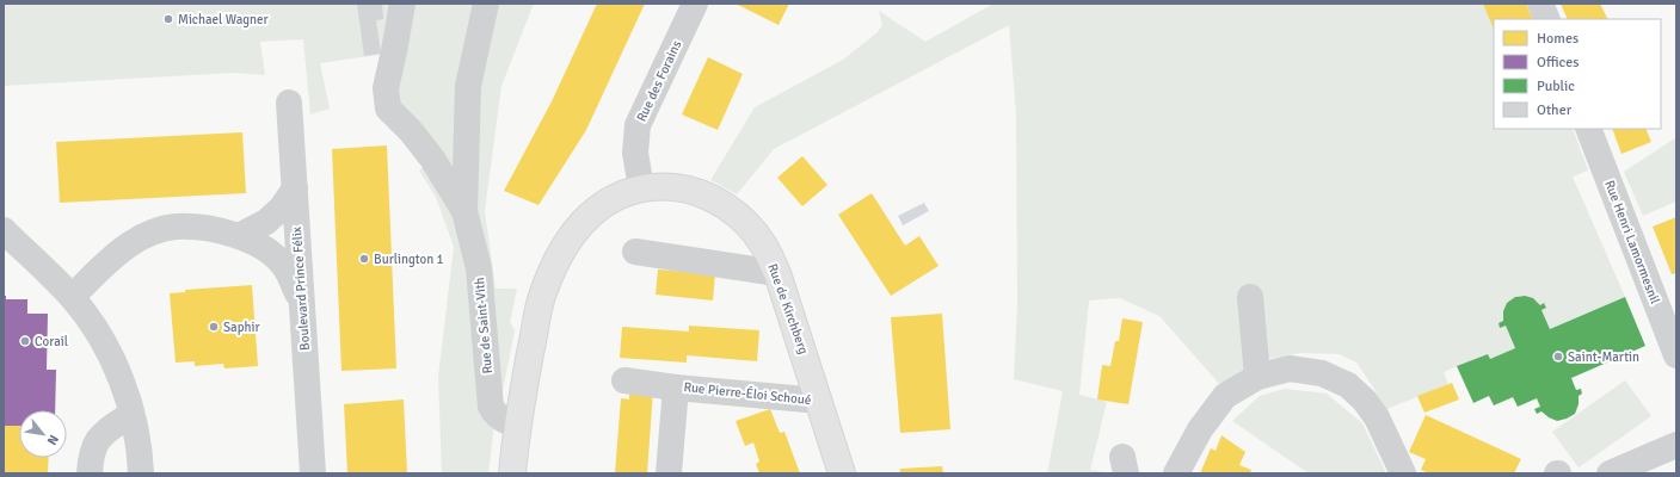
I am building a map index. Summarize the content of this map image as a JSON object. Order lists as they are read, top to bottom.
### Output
{
  "streets": {
    "main road": ["Rue de Kirchberg"],
    "street": [
      "Rue des Forains",
      "Rue Henri Lamormesnil",
      "Boulevard Prince Félix",
      "Rue de Saint-Vith",
      "Rue Pierre-Éloi Schoué"
    ]
  },
  "crossings": [
    ["Rue des Forains", "Rue de Kirchberg"],
    ["Rue de Kirchberg", "Rue de Saint-Vith"],
    ["Rue de Kirchberg", "Rue Pierre-Éloi Schoué"]
  ],
  "places": [
    "Michael Wagner",
    "Burlington 1",
    "Saphir",
    "Corail",
    "Saint-Martin"
  ],
  "legend": [
    "Homes",
    "Offices",
    "Public",
    "Other"
  ],
  "north": "bottom right"
}
